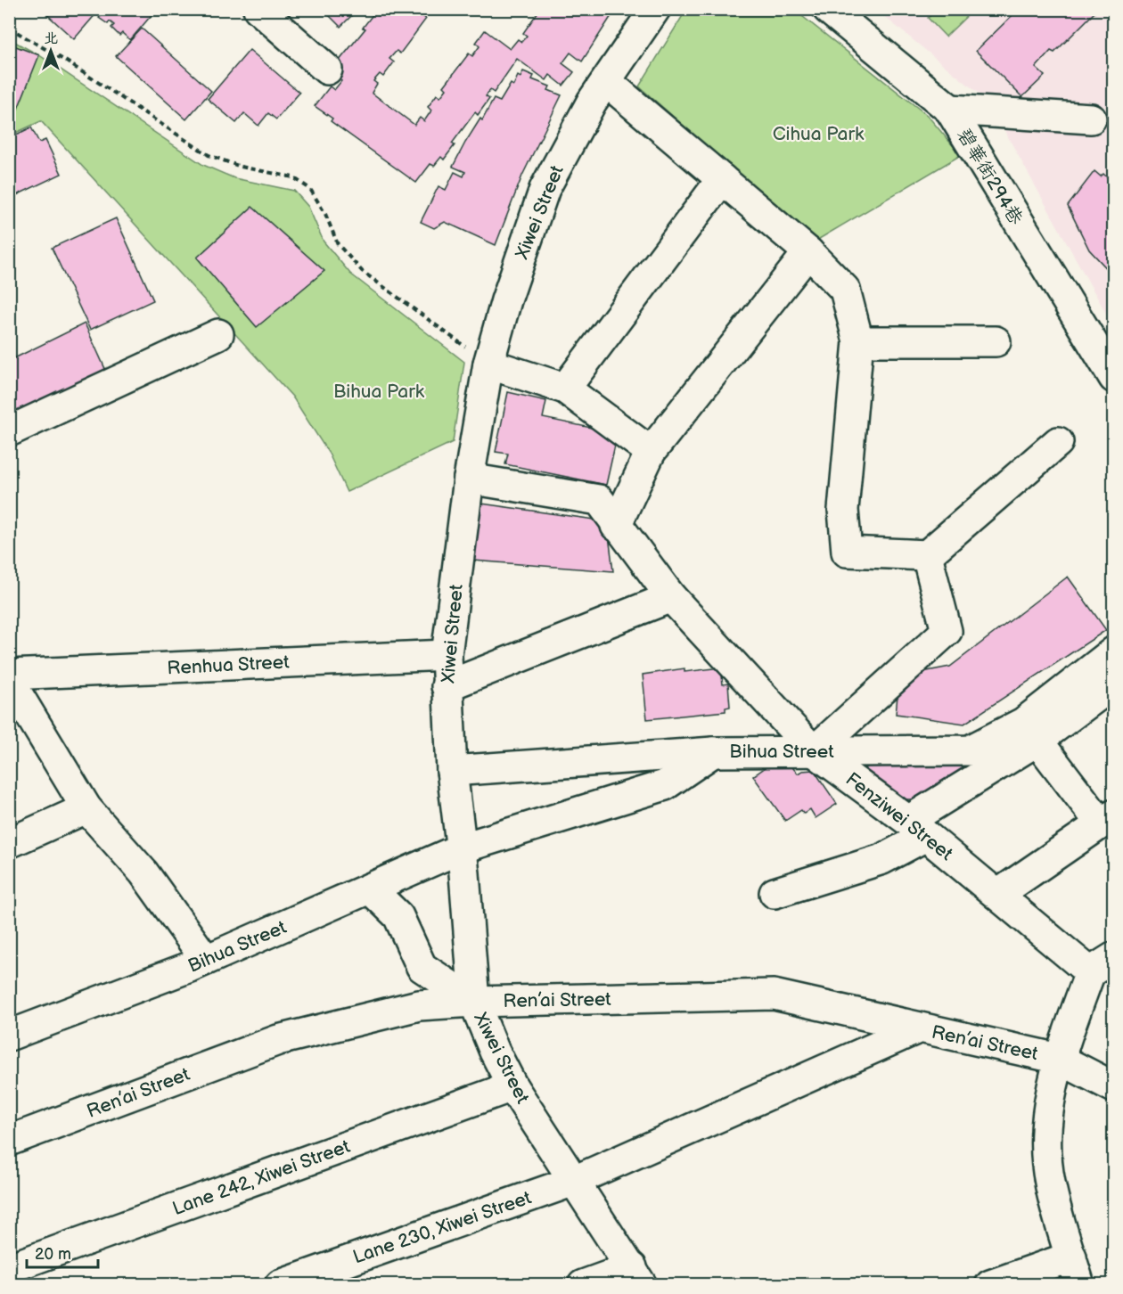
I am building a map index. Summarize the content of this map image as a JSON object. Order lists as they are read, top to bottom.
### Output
{
  "streets": {
    "street": [
      "碧華街294巷",
      "Xiwei Street",
      "Renhua Street",
      "Bihua Street",
      "Fenziwei Street",
      "Ren’ai Street",
      "Lane 242, Xiwei Street",
      "Lane 230, Xiwei Street"
    ]
  },
  "crossings": [
    ["Xiwei Street", "Renhua Street"],
    ["Xiwei Street", "Bihua Street"],
    ["Xiwei Street", "Fenziwei Street"],
    ["Xiwei Street", "Ren’ai Street"],
    ["Xiwei Street", "Lane 242, Xiwei Street"],
    ["Xiwei Street", "Lane 230, Xiwei Street"],
    ["Bihua Street", "Fenziwei Street"],
    ["Fenziwei Street", "Ren’ai Street"],
    ["Ren’ai Street", "Lane 230, Xiwei Street"]
  ],
  "parks": ["Cihua Park", "Bihua Park"],
  "scale_bar": "20 m",
  "north": "top"
}
